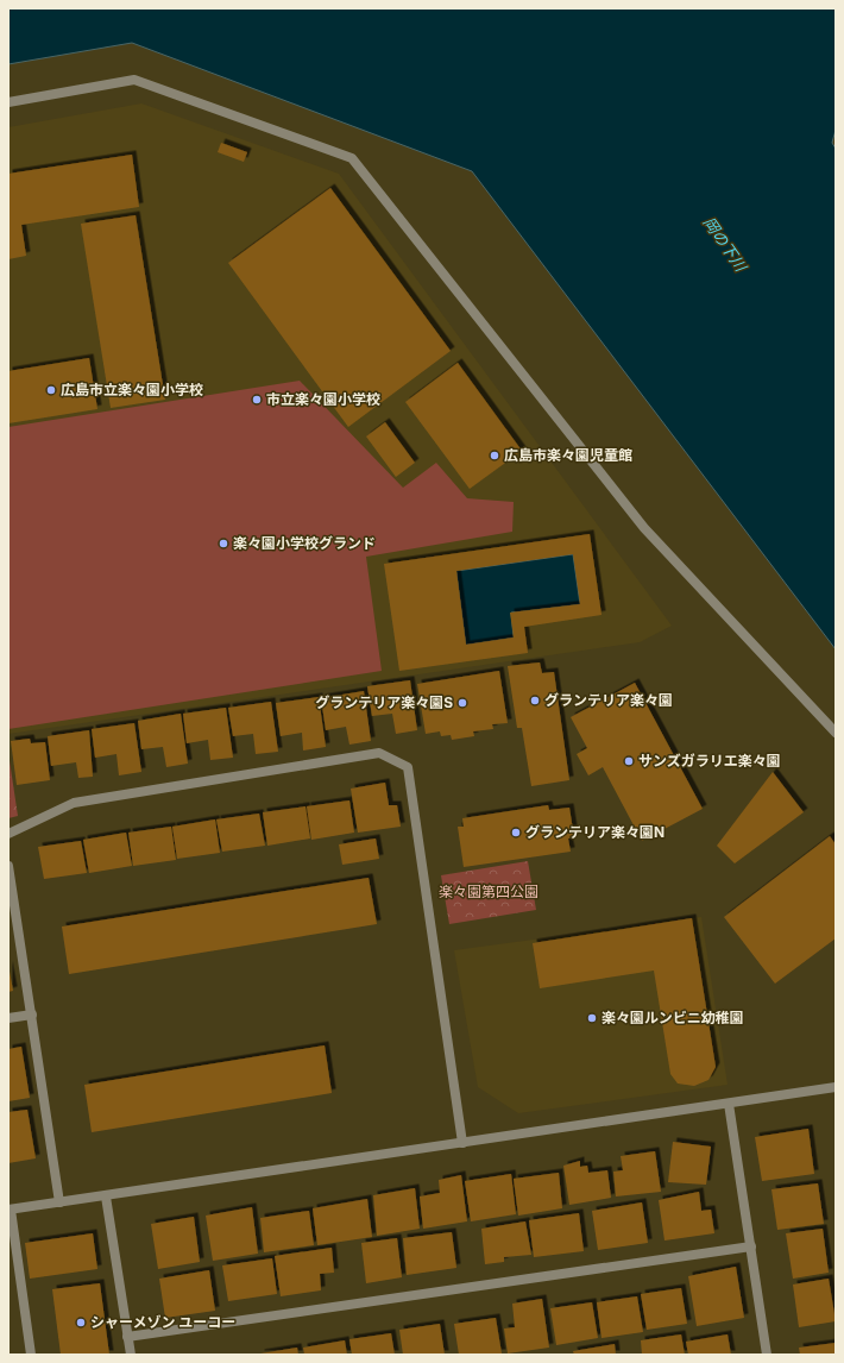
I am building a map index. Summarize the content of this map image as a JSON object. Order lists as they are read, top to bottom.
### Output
{
  "water": ["岡の下川"],
  "parks": ["楽々園第四公園"],
  "places": [
    "広島市立楽々園小学校",
    "市立楽々園小学校",
    "広島市楽々園児童館",
    "楽々園小学校グランド",
    "グランテリア楽々園",
    "グランテリア楽々園S",
    "サンズガラリエ楽々園",
    "グランテリア楽々園N",
    "楽々園ルンビニ幼稚園",
    "シャーメゾン ユーコー"
  ]
}
